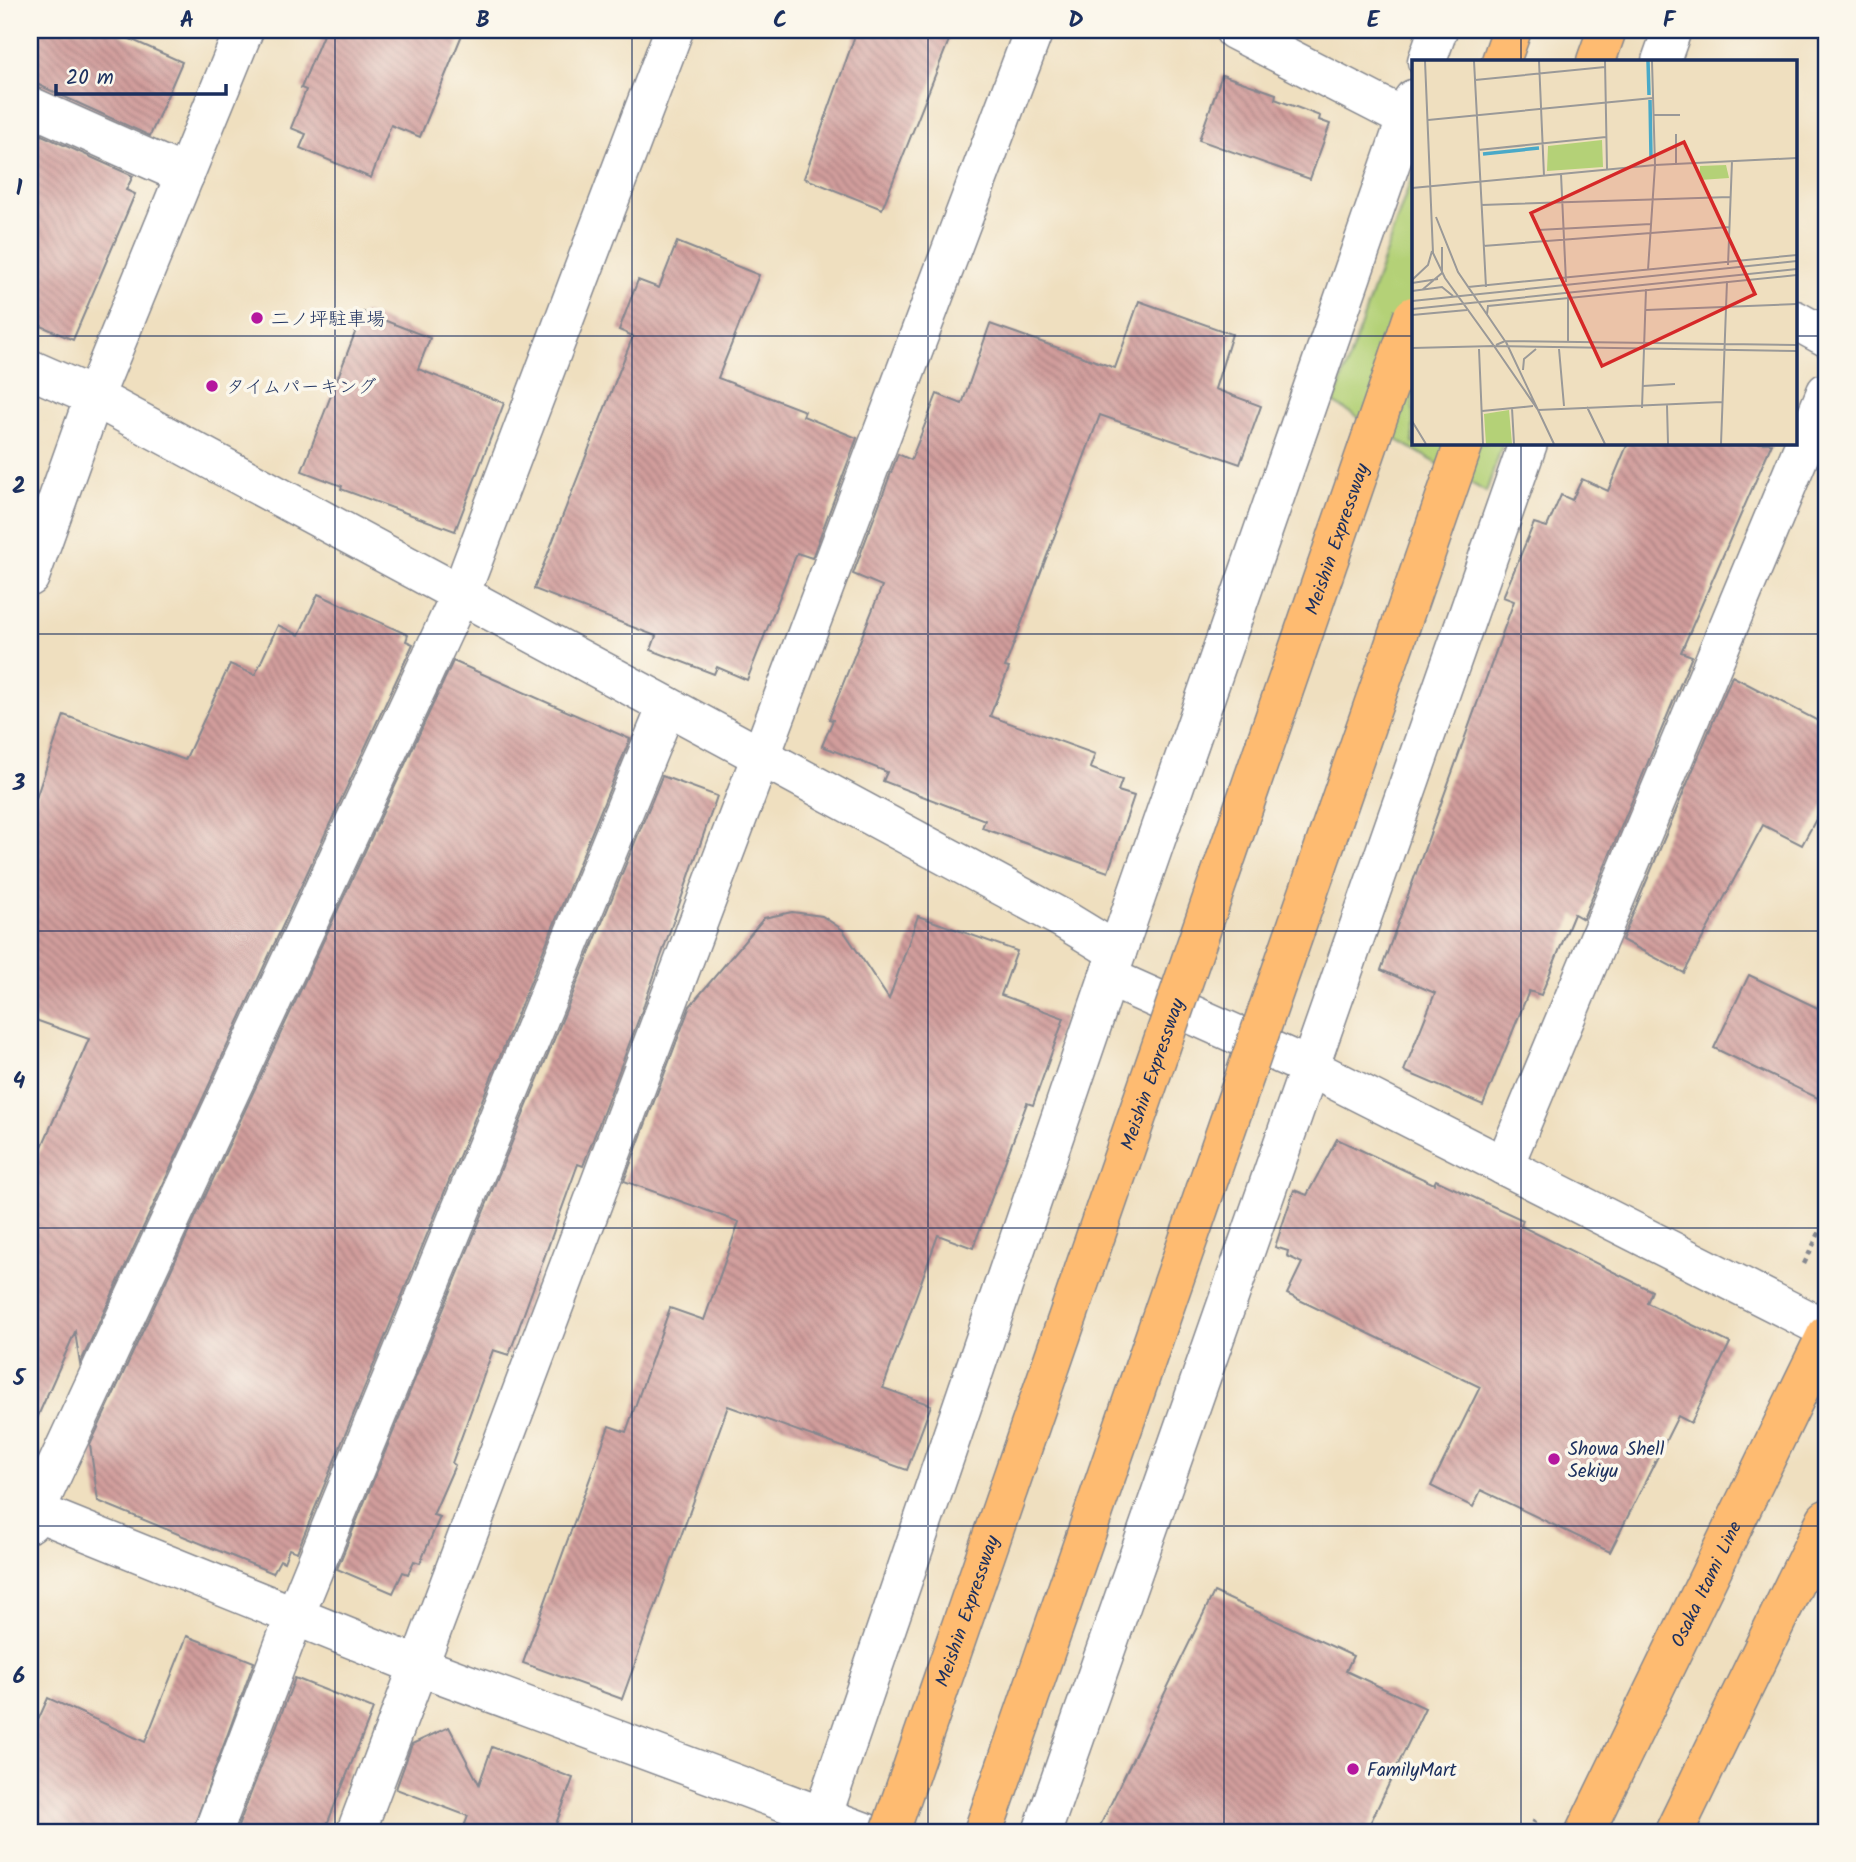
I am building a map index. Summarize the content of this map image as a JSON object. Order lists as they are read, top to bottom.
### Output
{
  "streets": {
    "main road": ["Meishin Expressway", "Osaka Itami Line"]
  },
  "places": [
    "二ノ坪駐車場",
    "タイムパーキング",
    "Showa Shell Sekiyu",
    "FamilyMart"
  ],
  "scale_bar": "20 m",
  "grid": {
    "columns": [
      "A",
      "B",
      "C",
      "D",
      "E",
      "F"
    ],
    "rows": [
      "1",
      "2",
      "3",
      "4",
      "5",
      "6"
    ]
  }
}
